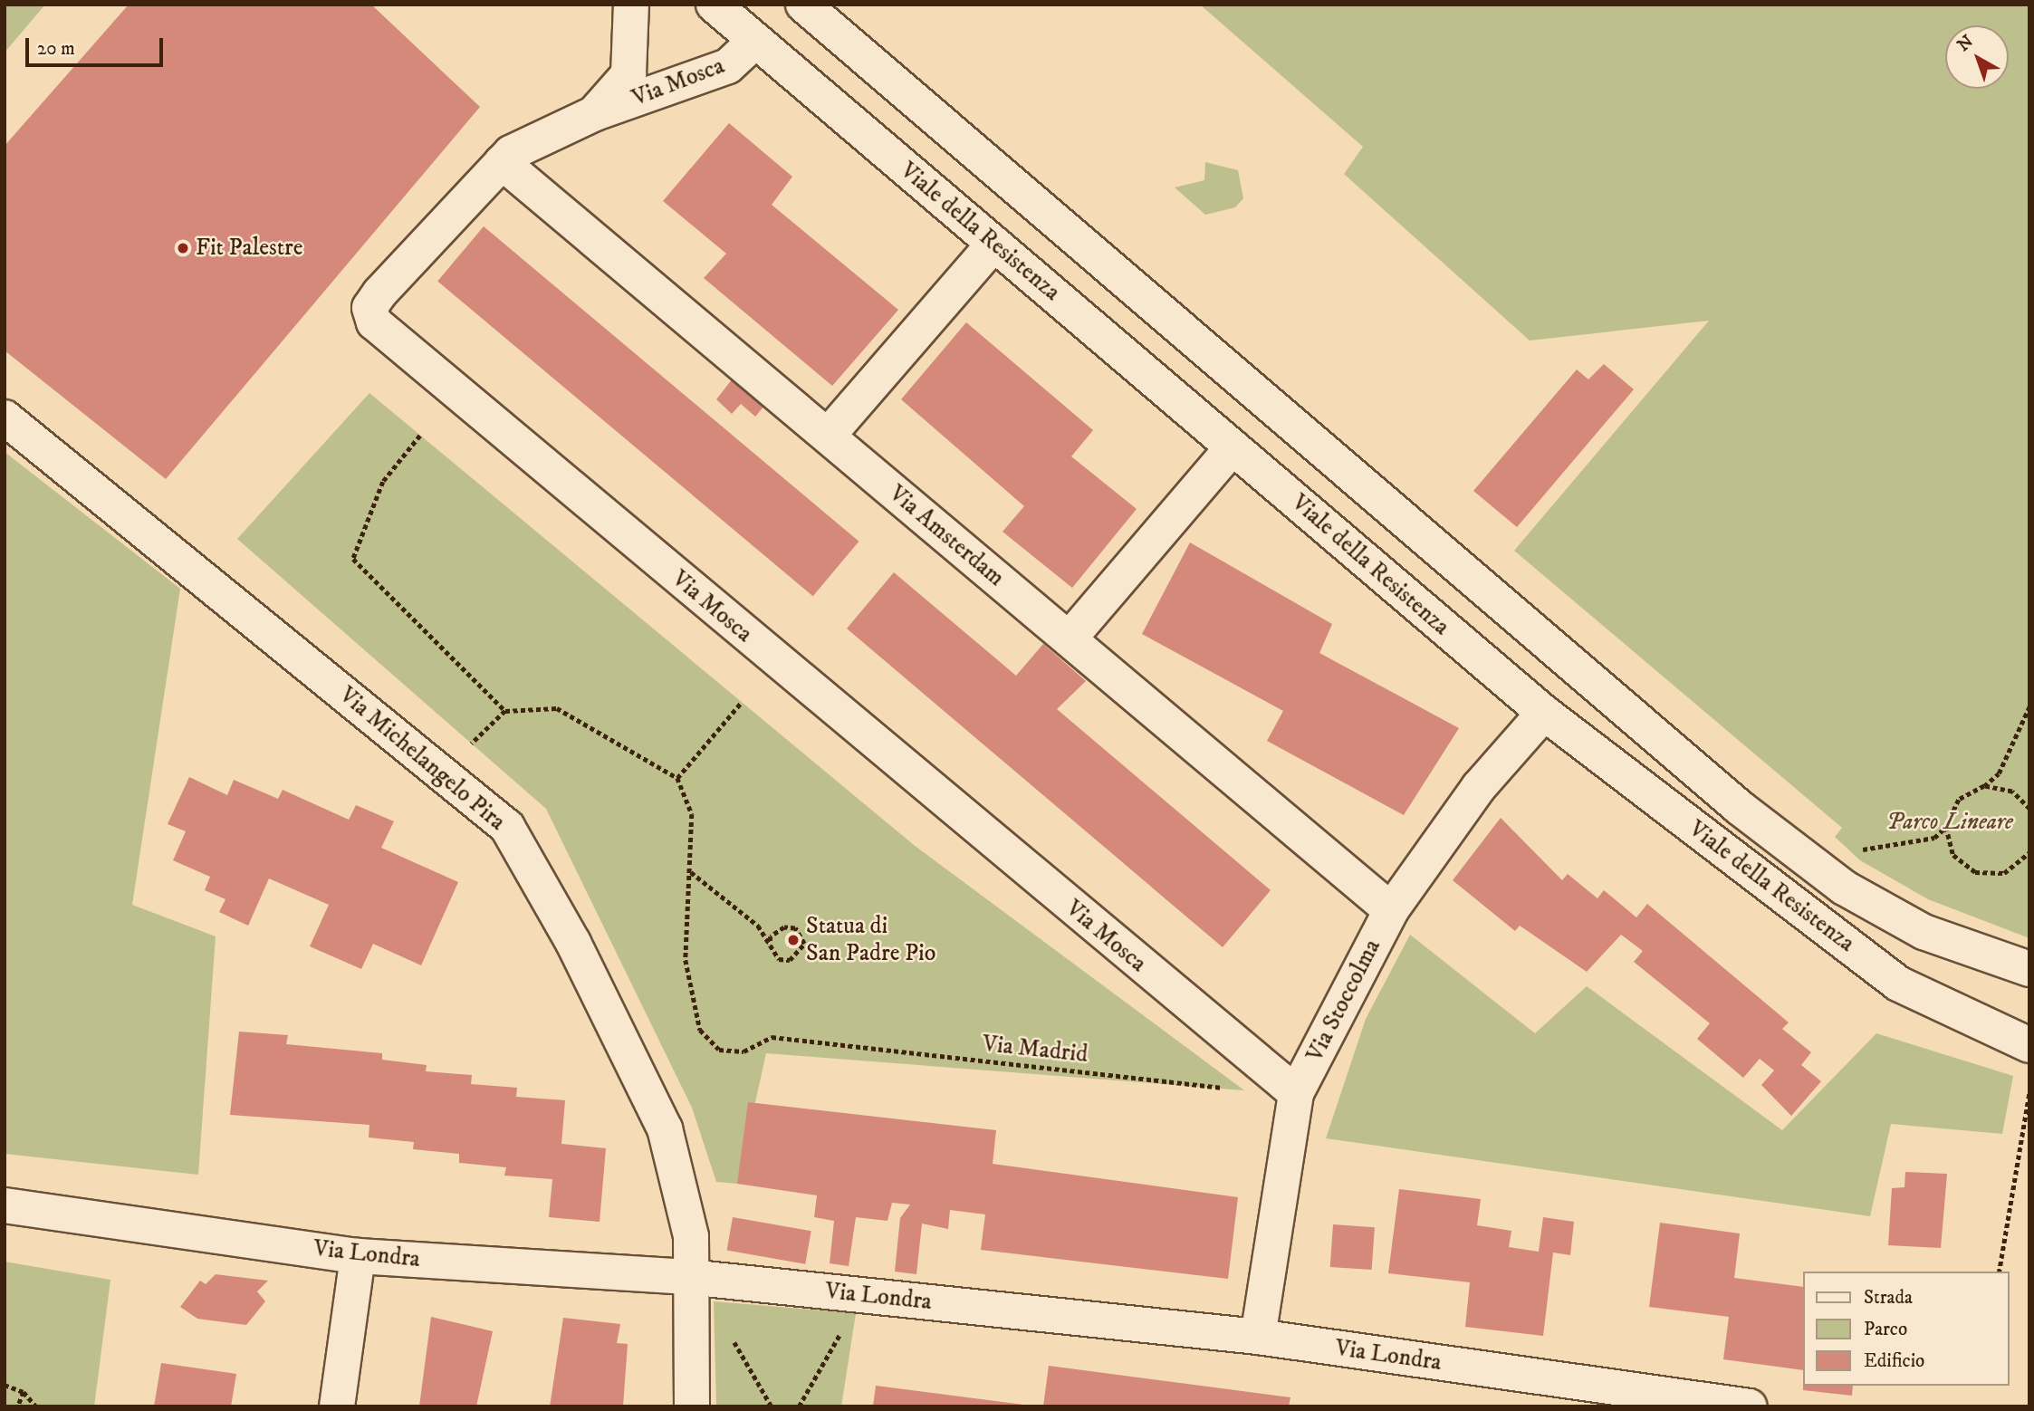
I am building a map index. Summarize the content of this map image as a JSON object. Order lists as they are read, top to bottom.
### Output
{
  "streets": {
    "street": [
      "Via Mosca",
      "Viale della Resistenza",
      "Via Amsterdam",
      "Via Michelangelo Pira",
      "Via Stoccolma",
      "Via Londra"
    ],
    "path": ["Via Madrid"]
  },
  "crossings": [
    ["Via Mosca", "Viale della Resistenza"],
    ["Via Mosca", "Via Amsterdam"],
    ["Via Mosca", "Via Stoccolma"],
    ["Viale della Resistenza", "Via Stoccolma"],
    ["Via Amsterdam", "Via Stoccolma"],
    ["Via Michelangelo Pira", "Via Londra"],
    ["Via Stoccolma", "Via Londra"]
  ],
  "parks": ["Parco Lineare"],
  "places": ["Fit Palestre", "Statua di San Padre Pio"],
  "legend": ["Strada", "Parco", "Edificio"],
  "scale_bar": "20 m",
  "north": "top left"
}
